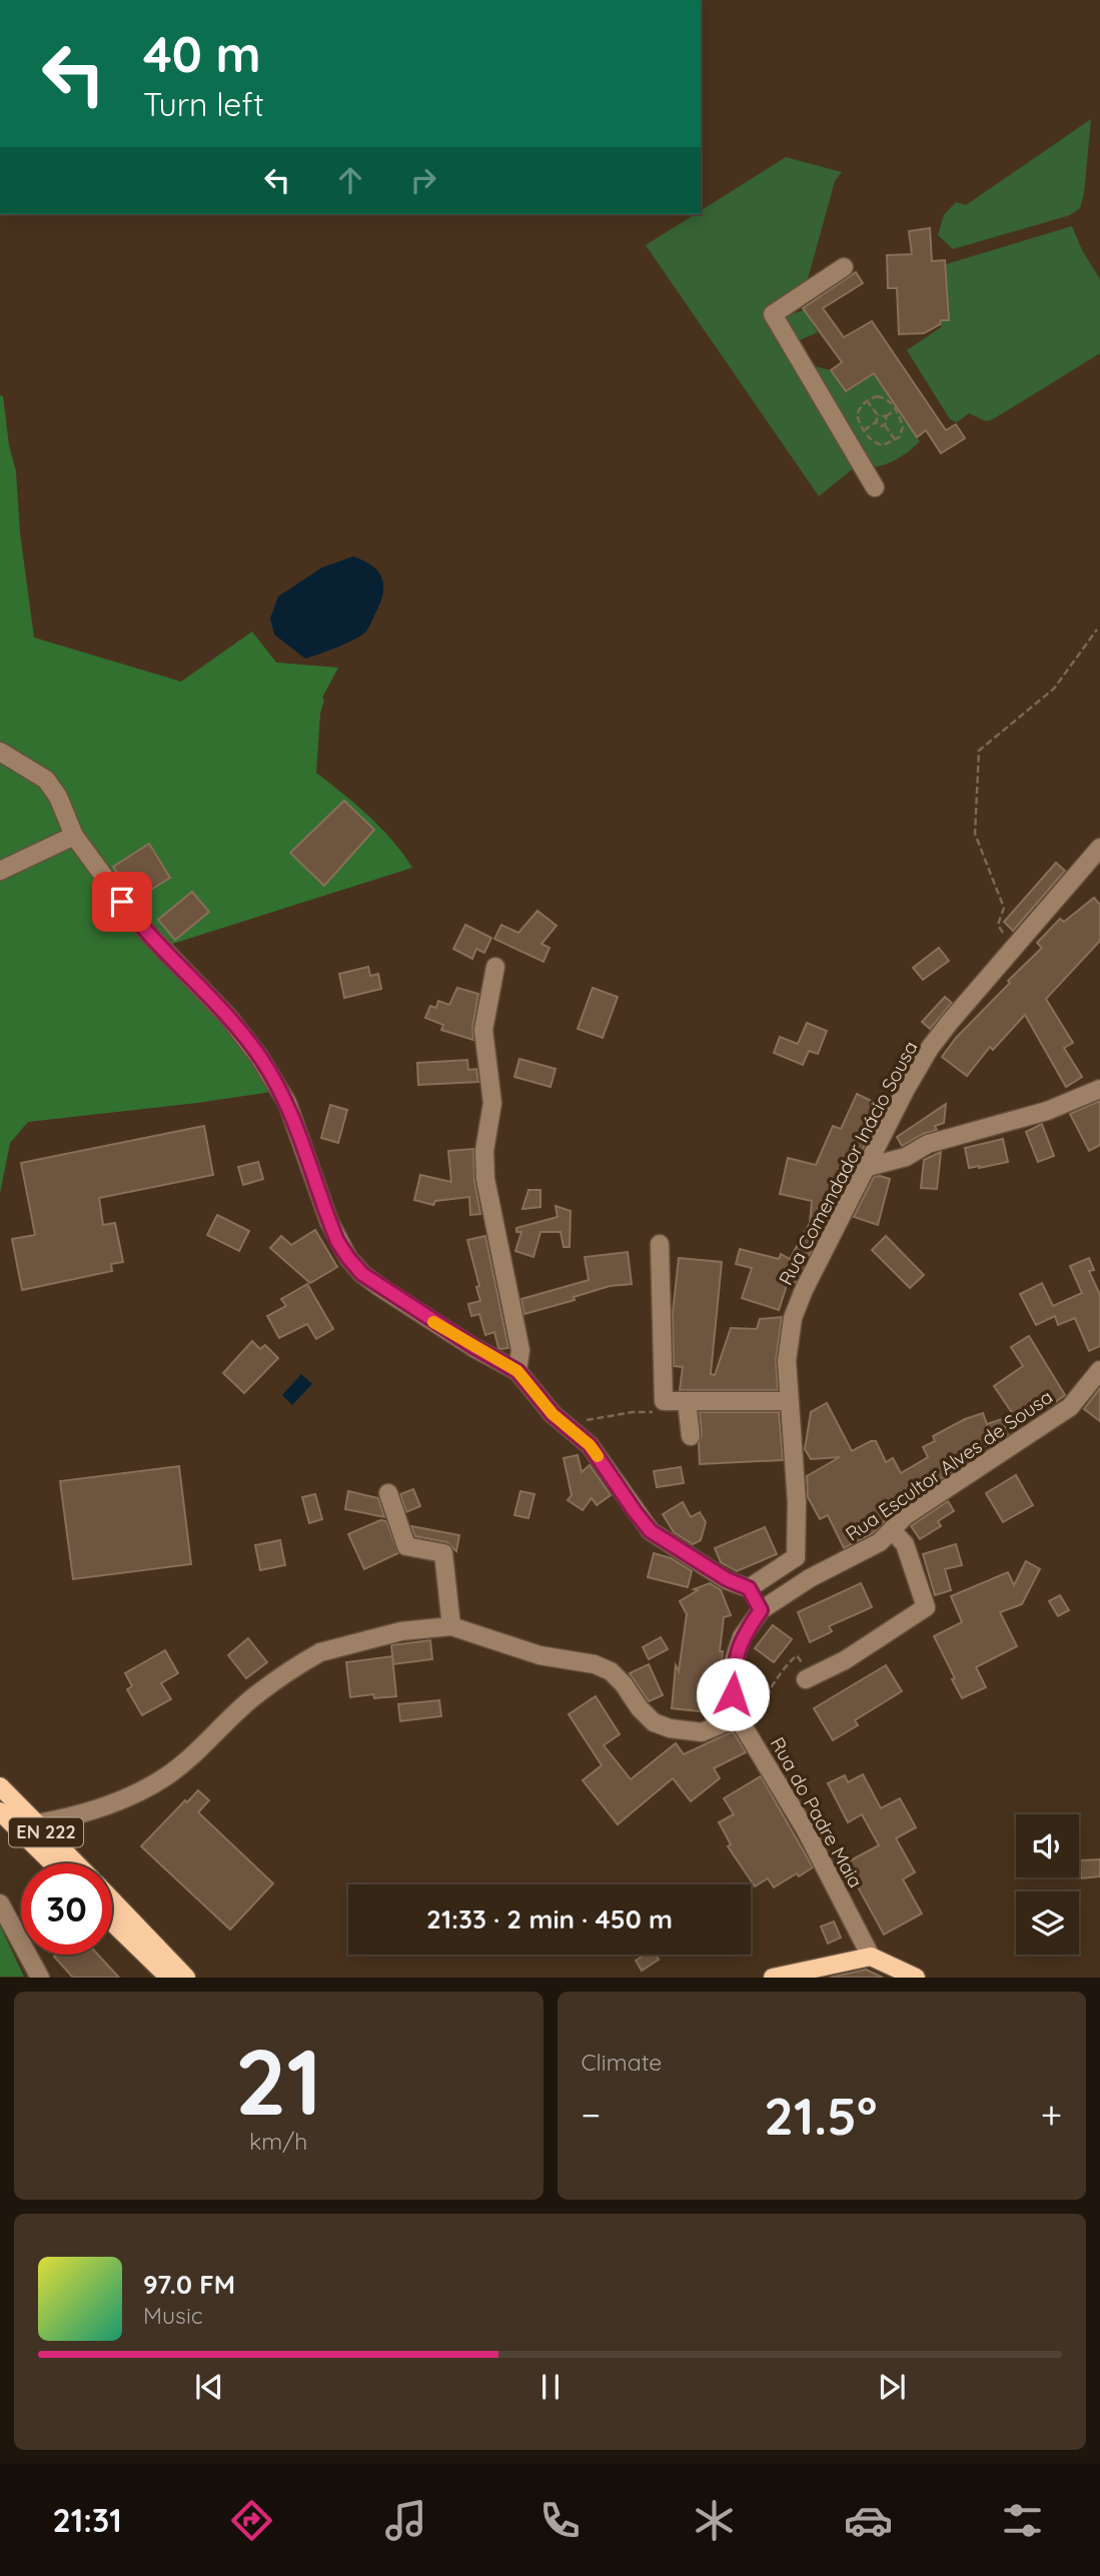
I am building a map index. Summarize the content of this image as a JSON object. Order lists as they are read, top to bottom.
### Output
{
  "streets": {
    "main road": ["EN 222"],
    "street": ["Rua Comendador Inácio Sousa", "Rua Escultor Alves de Sousa", "Rua do Padre Maia"]
  },
  "crossings": [
    ["Rua Escultor Alves de Sousa", "Rua do Padre Maia"]
  ],
  "page": {
    "turn": ["40 m", "Turn left"],
    "limit": "30",
    "trip": "21:33 · 2 min · 450 m",
    "tile": [
      ["21", "km/h"],
      "Climate"
    ],
    "heat": ["−", "21.5°", "+"],
    "song": ["97.0 FM", "Music"],
    "tabs": "21:31"
  }
}
